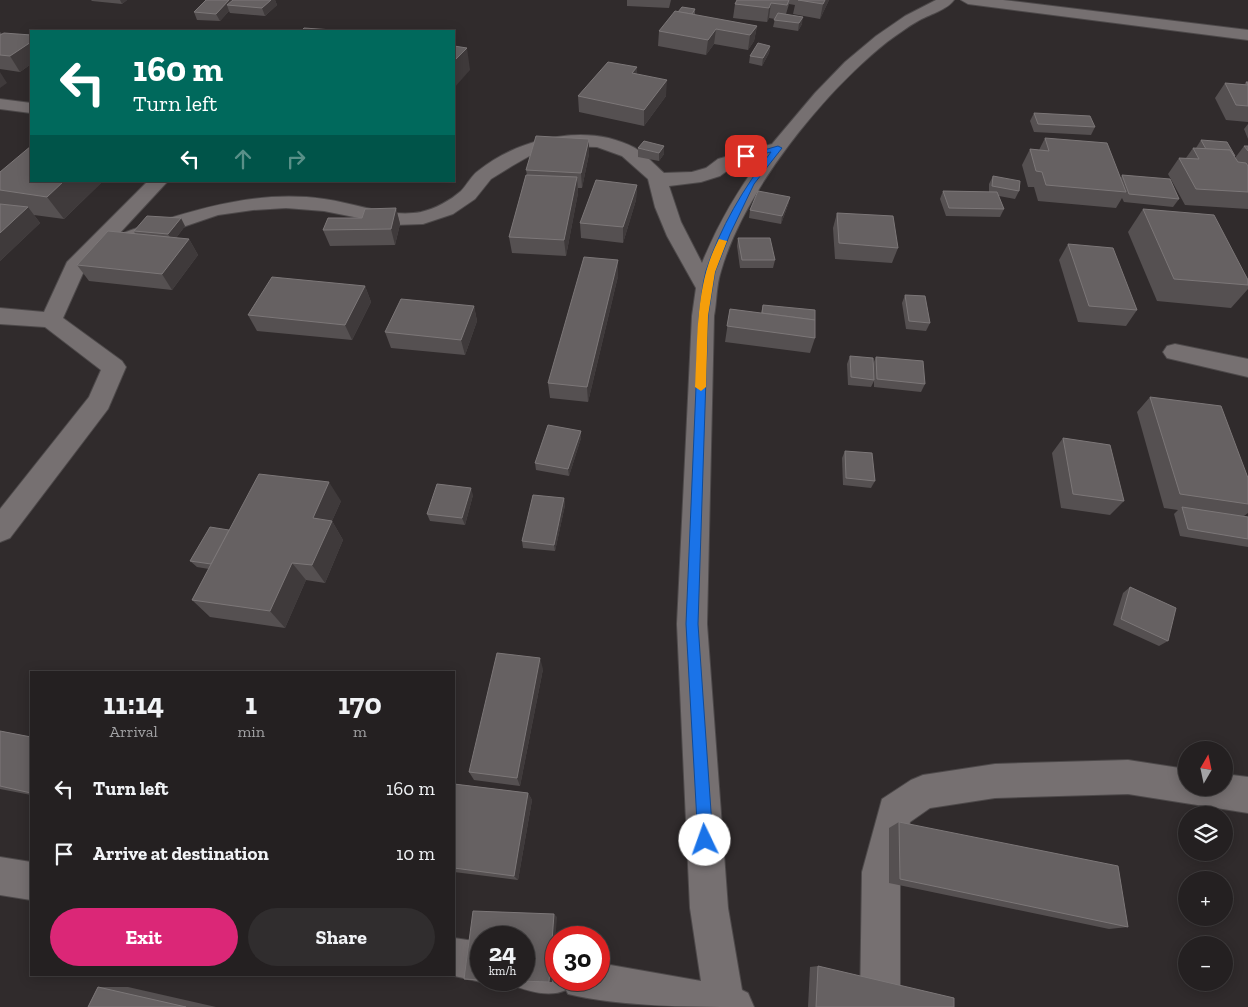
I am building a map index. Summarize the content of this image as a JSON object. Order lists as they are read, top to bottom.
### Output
{
  "north": "top",
  "page": {
    "turn": ["160 m", "Turn left"],
    "eta": [
      "11:14",
      "Arrival",
      "1",
      "min",
      "170",
      "m"
    ],
    "map_buttons": ["+", "−"],
    "list": [
      {
        "name": "Turn left",
        "value": "160 m"
      },
      {
        "name": "Arrive at destination",
        "value": "10 m"
      }
    ],
    "buttons": ["Exit", "Share"],
    "speed": "24 km/h",
    "limit": "30"
  }
}
